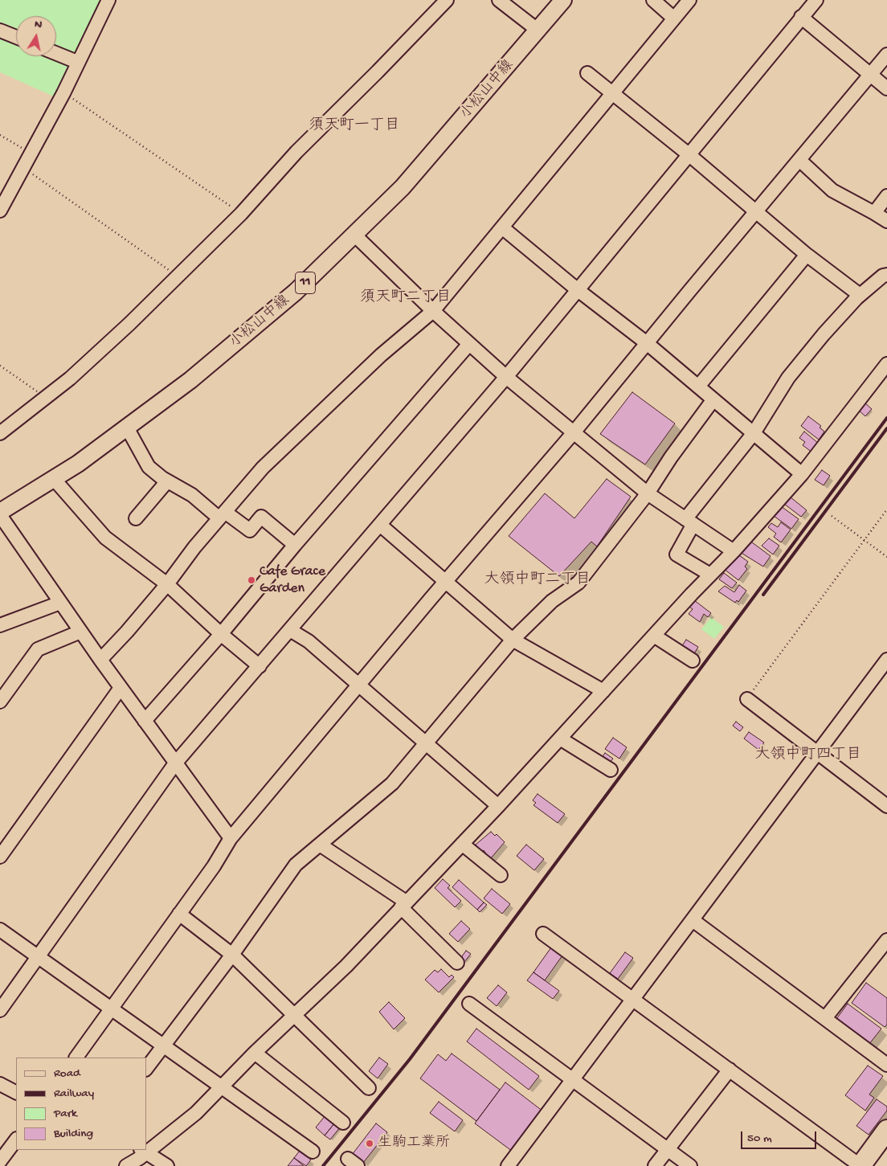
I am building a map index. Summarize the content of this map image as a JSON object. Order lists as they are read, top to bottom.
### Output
{
  "streets": {
    "main road": ["小松山中線", "11"]
  },
  "districts": [
    "須天町一丁目",
    "須天町二丁目",
    "大領中町二丁目",
    "大領中町四丁目"
  ],
  "places": ["Cafe Grace Garden", "生駒工業所"],
  "legend": [
    "Road",
    "Railway",
    "Park",
    "Building"
  ],
  "scale_bar": "50 m",
  "north": "top"
}
